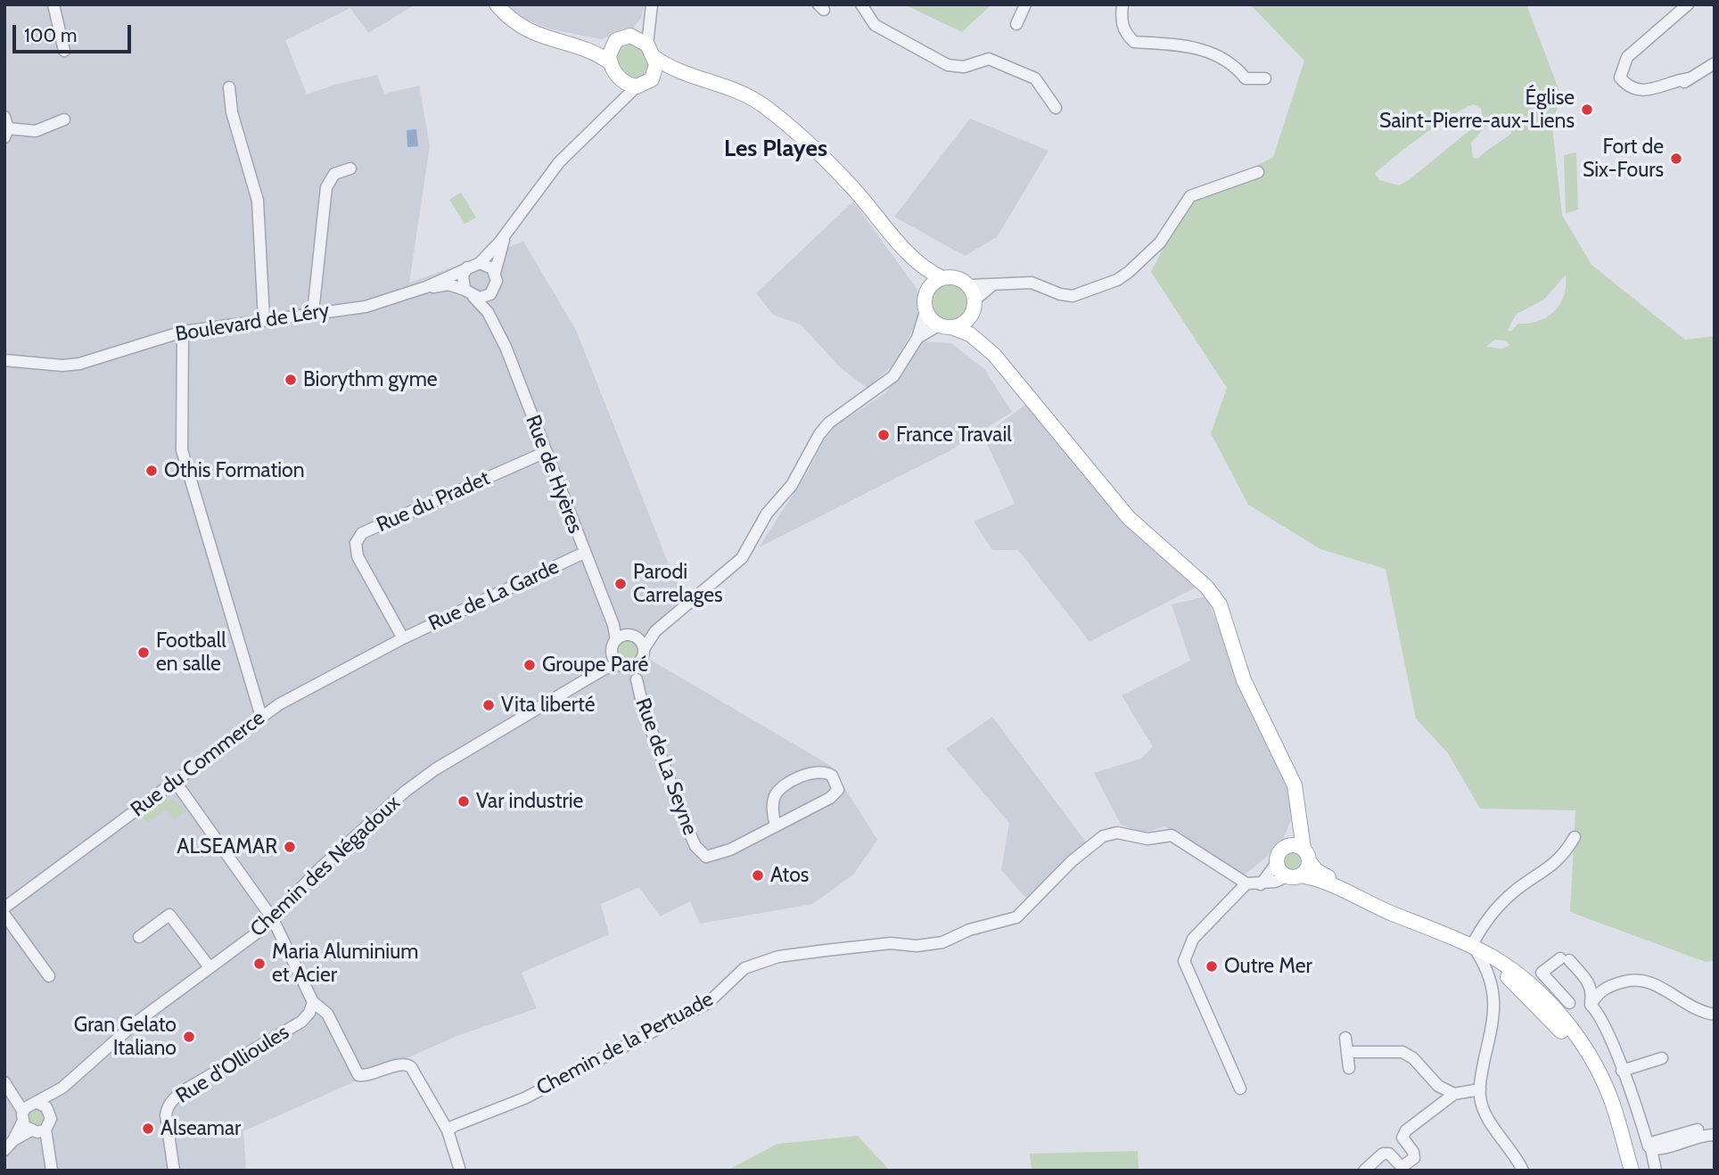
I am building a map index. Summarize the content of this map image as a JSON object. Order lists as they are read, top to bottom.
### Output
{
  "streets": {
    "street": [
      "Boulevard de Léry",
      "Rue de Hyères",
      "Rue du Pradet",
      "Rue de La Garde",
      "Rue du Commerce",
      "Rue de La Seyne",
      "Chemin des Négadoux",
      "Chemin de la Pertuade",
      "Rue d'Ollioules"
    ]
  },
  "crossings": [
    ["Boulevard de Léry", "Rue de Hyères"],
    ["Rue de Hyères", "Rue du Pradet"],
    ["Rue de Hyères", "Rue de La Garde"],
    ["Rue du Pradet", "Rue de La Garde"],
    ["Rue du Pradet", "Rue du Commerce"],
    ["Rue de La Garde", "Rue du Commerce"],
    ["Rue de La Seyne", "Chemin des Négadoux"]
  ],
  "districts": ["Les Playes"],
  "places": [
    "Église Saint-Pierre-aux-Liens",
    "Fort de Six-Fours",
    "Biorythm gyme",
    "France Travail",
    "Othis Formation",
    "Parodi Carrelages",
    "Football en salle",
    "Groupe Paré",
    "Vita liberté",
    "Var industrie",
    "ALSEAMAR",
    "Atos",
    "Maria Aluminium et Acier",
    "Outre Mer",
    "Gran Gelato Italiano",
    "Alseamar"
  ],
  "scale_bar": "100 m"
}
